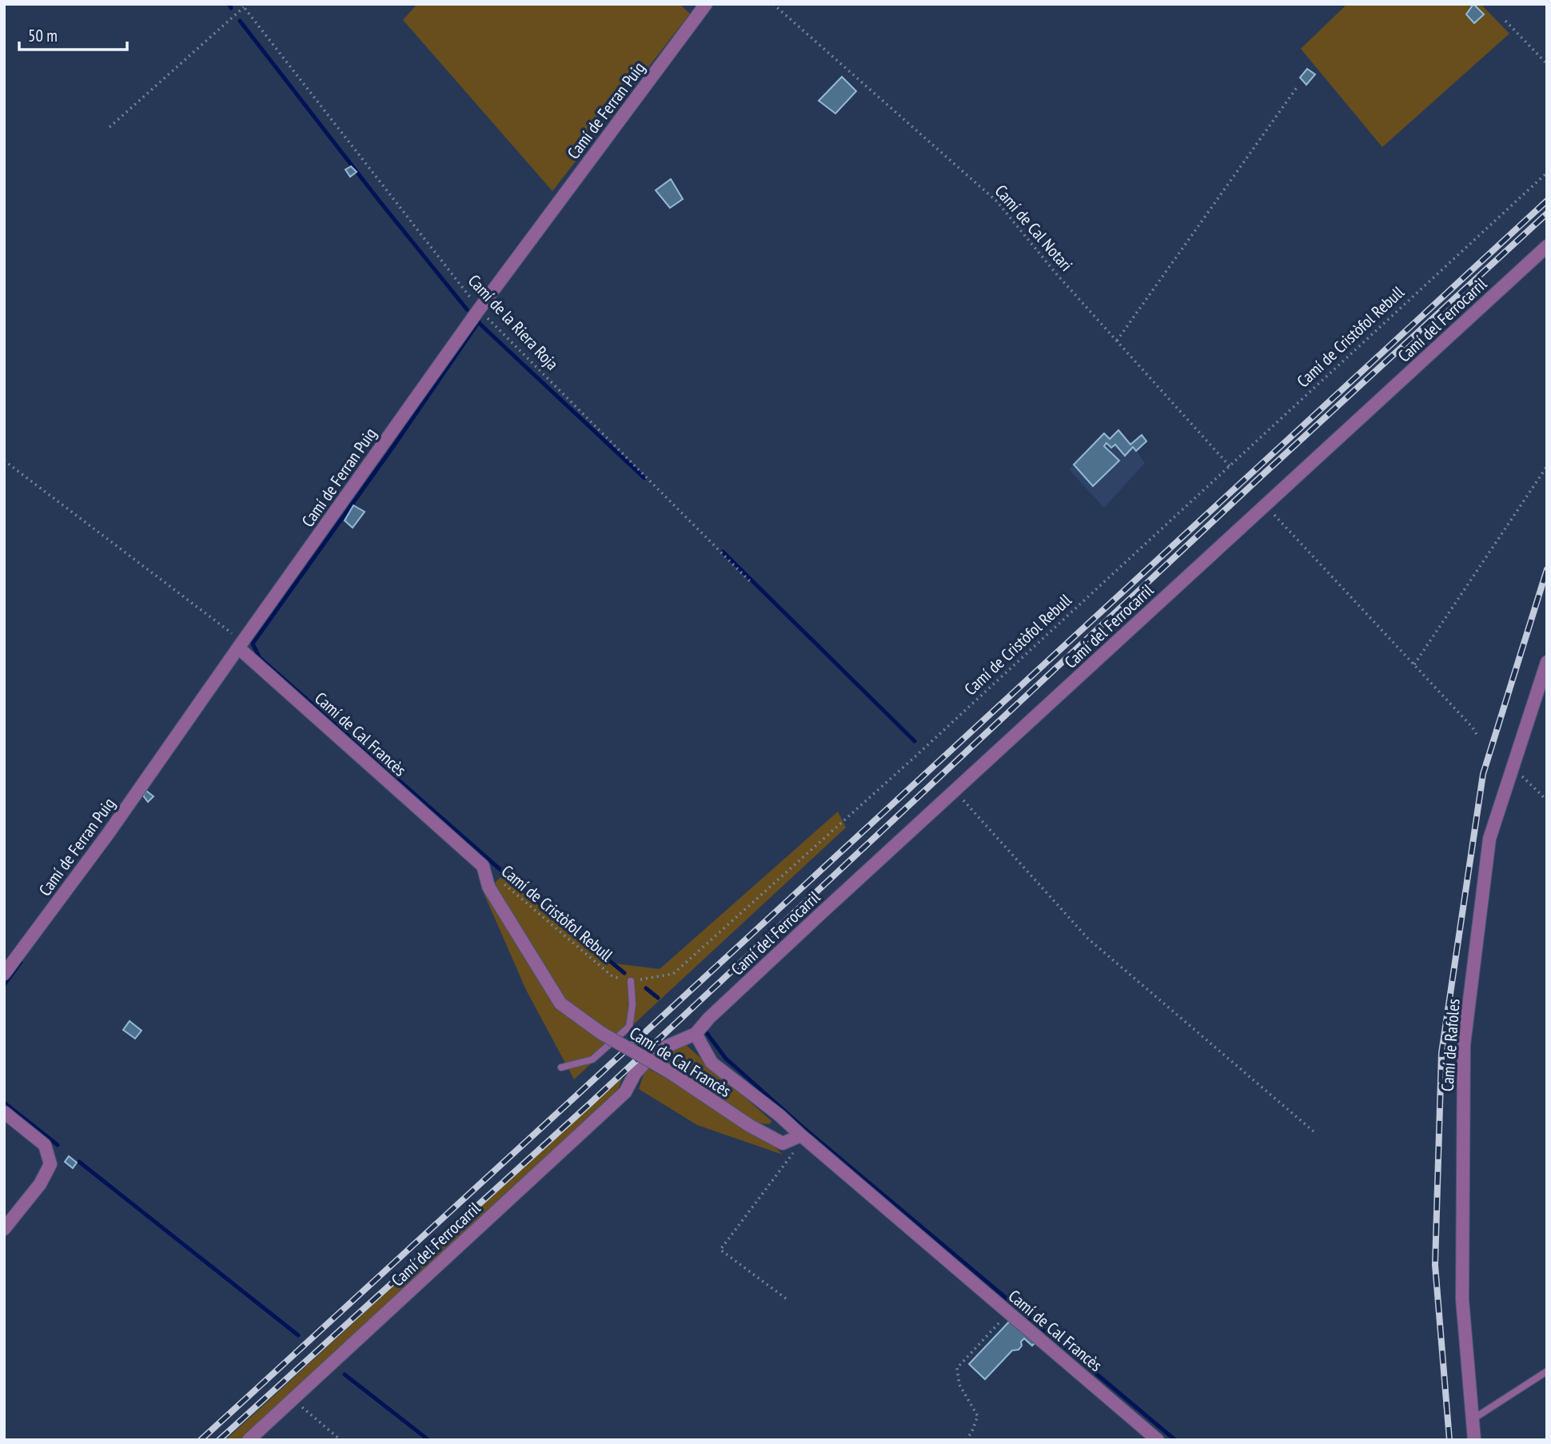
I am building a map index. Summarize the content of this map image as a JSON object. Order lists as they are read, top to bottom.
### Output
{
  "streets": {
    "street": [
      "Camí de Ferran Puig",
      "Camí del Ferrocarril",
      "Camí de Cal Francès",
      "Camí de Rafoles"
    ],
    "path": ["Camí de Cal Notari", "Camí de la Riera Roja", "Camí de Cristòfol Rebull"]
  },
  "crossings": [
    ["Camí de Ferran Puig", "Camí de la Riera Roja"],
    ["Camí de Ferran Puig", "Camí de Cal Francès"],
    ["Camí de Cal Notari", "Camí de Cristòfol Rebull"],
    ["Camí de Cristòfol Rebull", "Camí de Cal Francès"]
  ],
  "scale_bar": "50 m"
}
